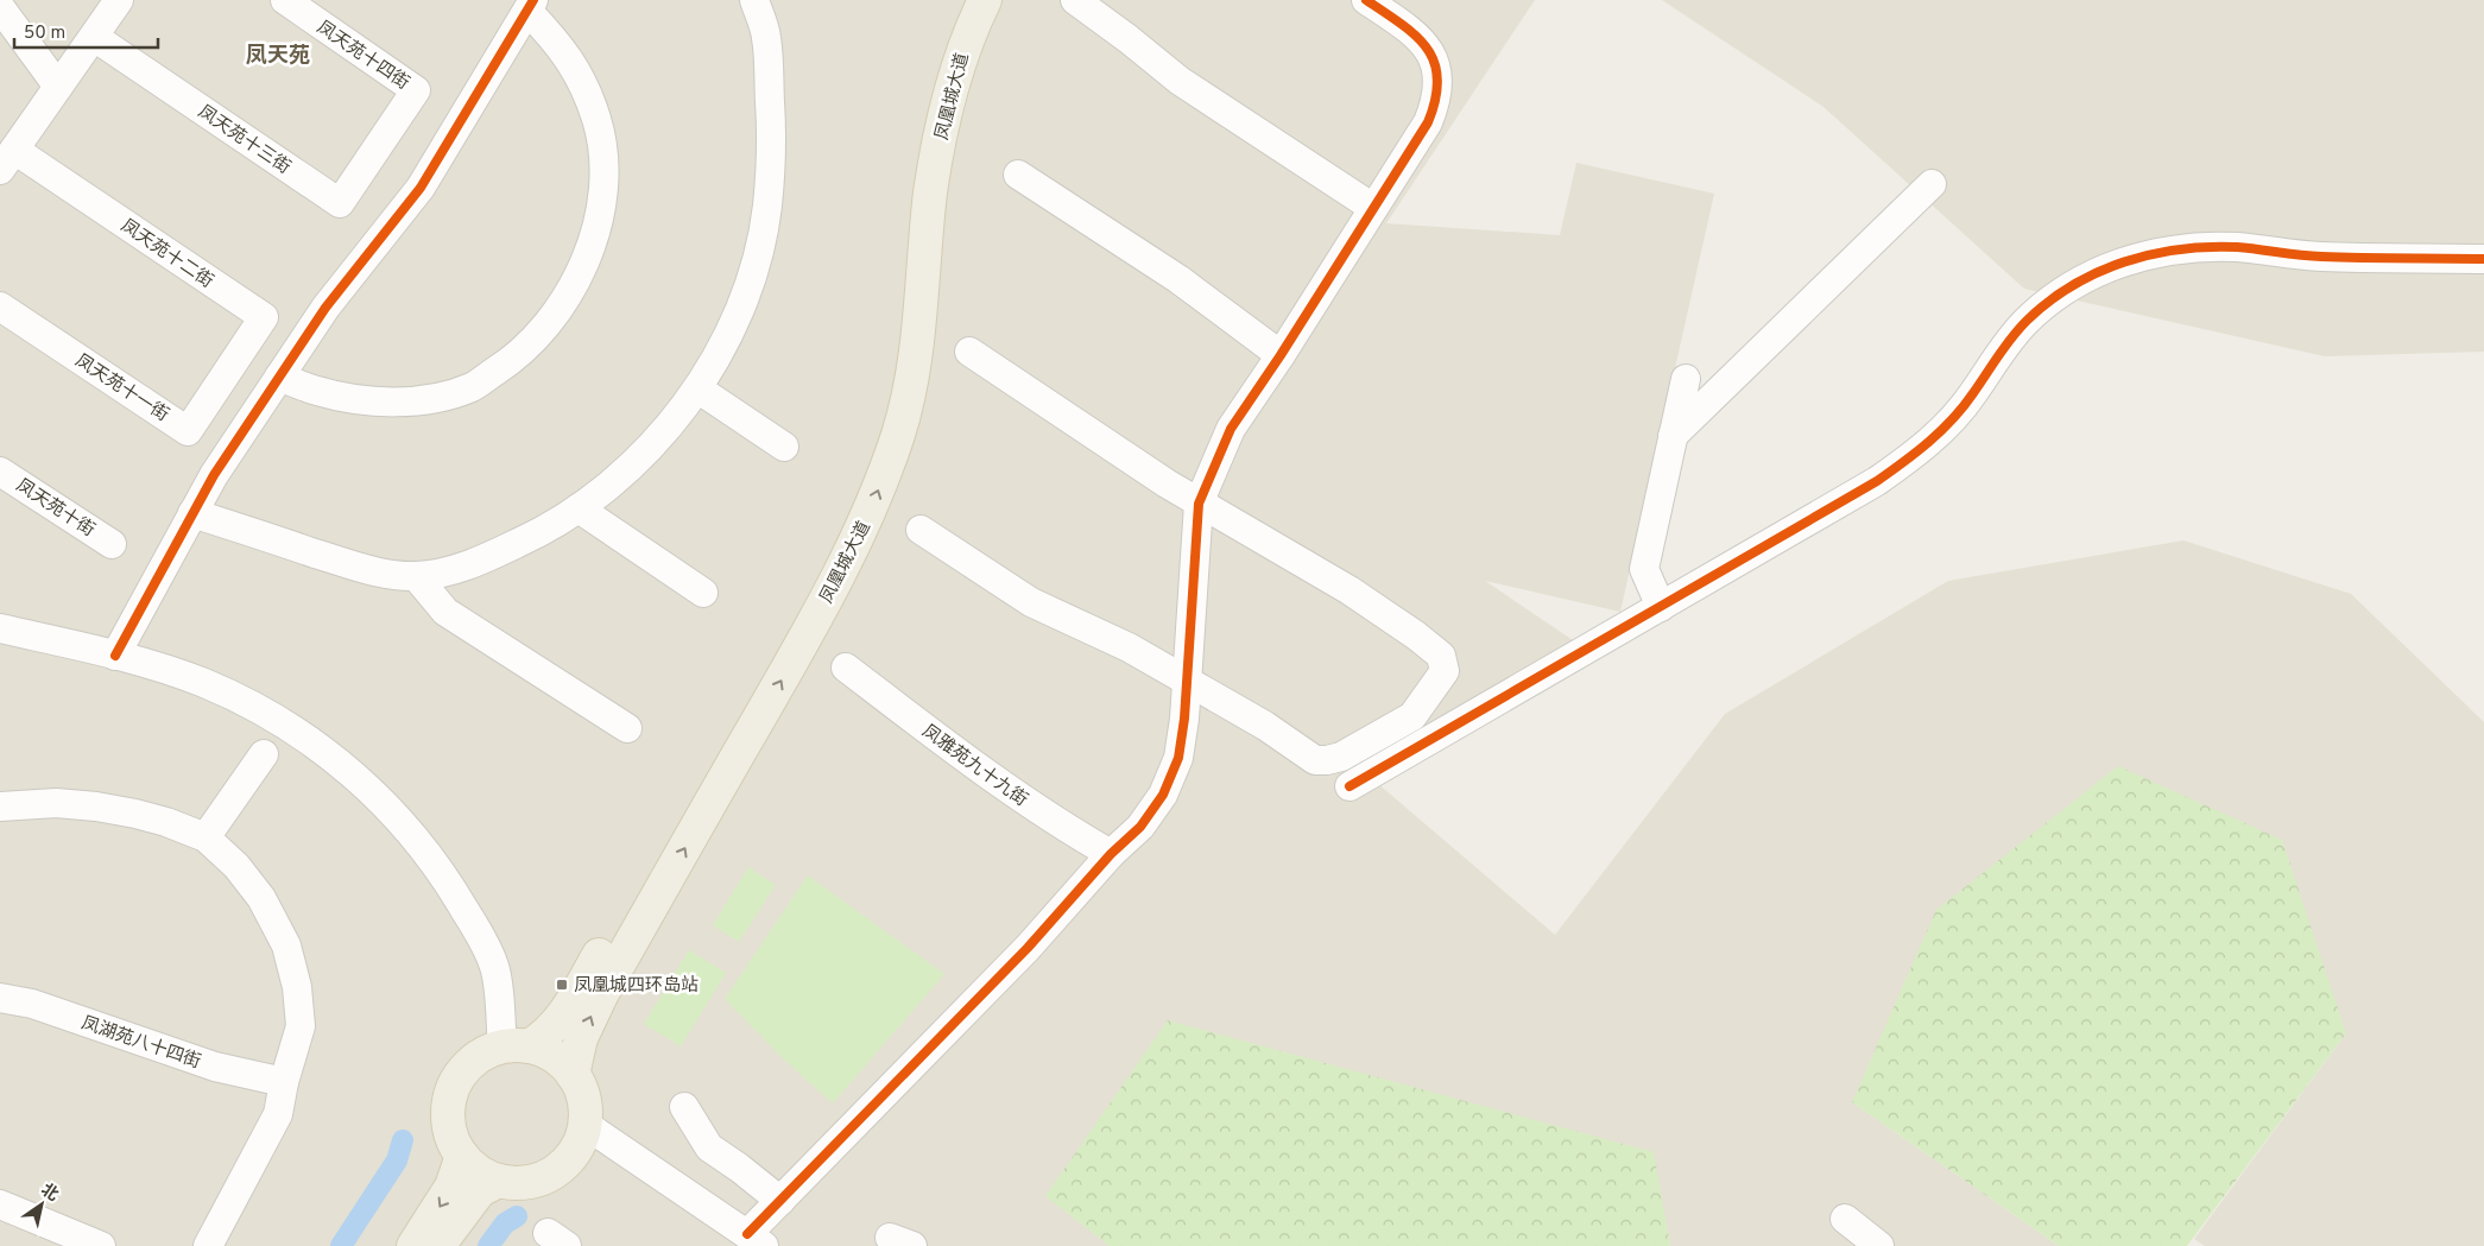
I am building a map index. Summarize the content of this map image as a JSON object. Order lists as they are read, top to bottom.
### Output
{
  "streets": {
    "main road": ["凤凰城大道"],
    "street": [
      "凤天苑十四街",
      "凤天苑十三街",
      "凤天苑十二街",
      "凤天苑十一街",
      "凤天苑十街",
      "凤雅苑九十九街",
      "凤湖苑八十四街"
    ]
  },
  "crossings": [
    ["凤天苑十四街", "凤天苑十三街"],
    ["凤天苑十二街", "凤天苑十一街"]
  ],
  "districts": ["凤天苑"],
  "places": {
    "transit": ["凤凰城四环岛站"]
  },
  "scale_bar": "50 m",
  "north": "top right"
}
